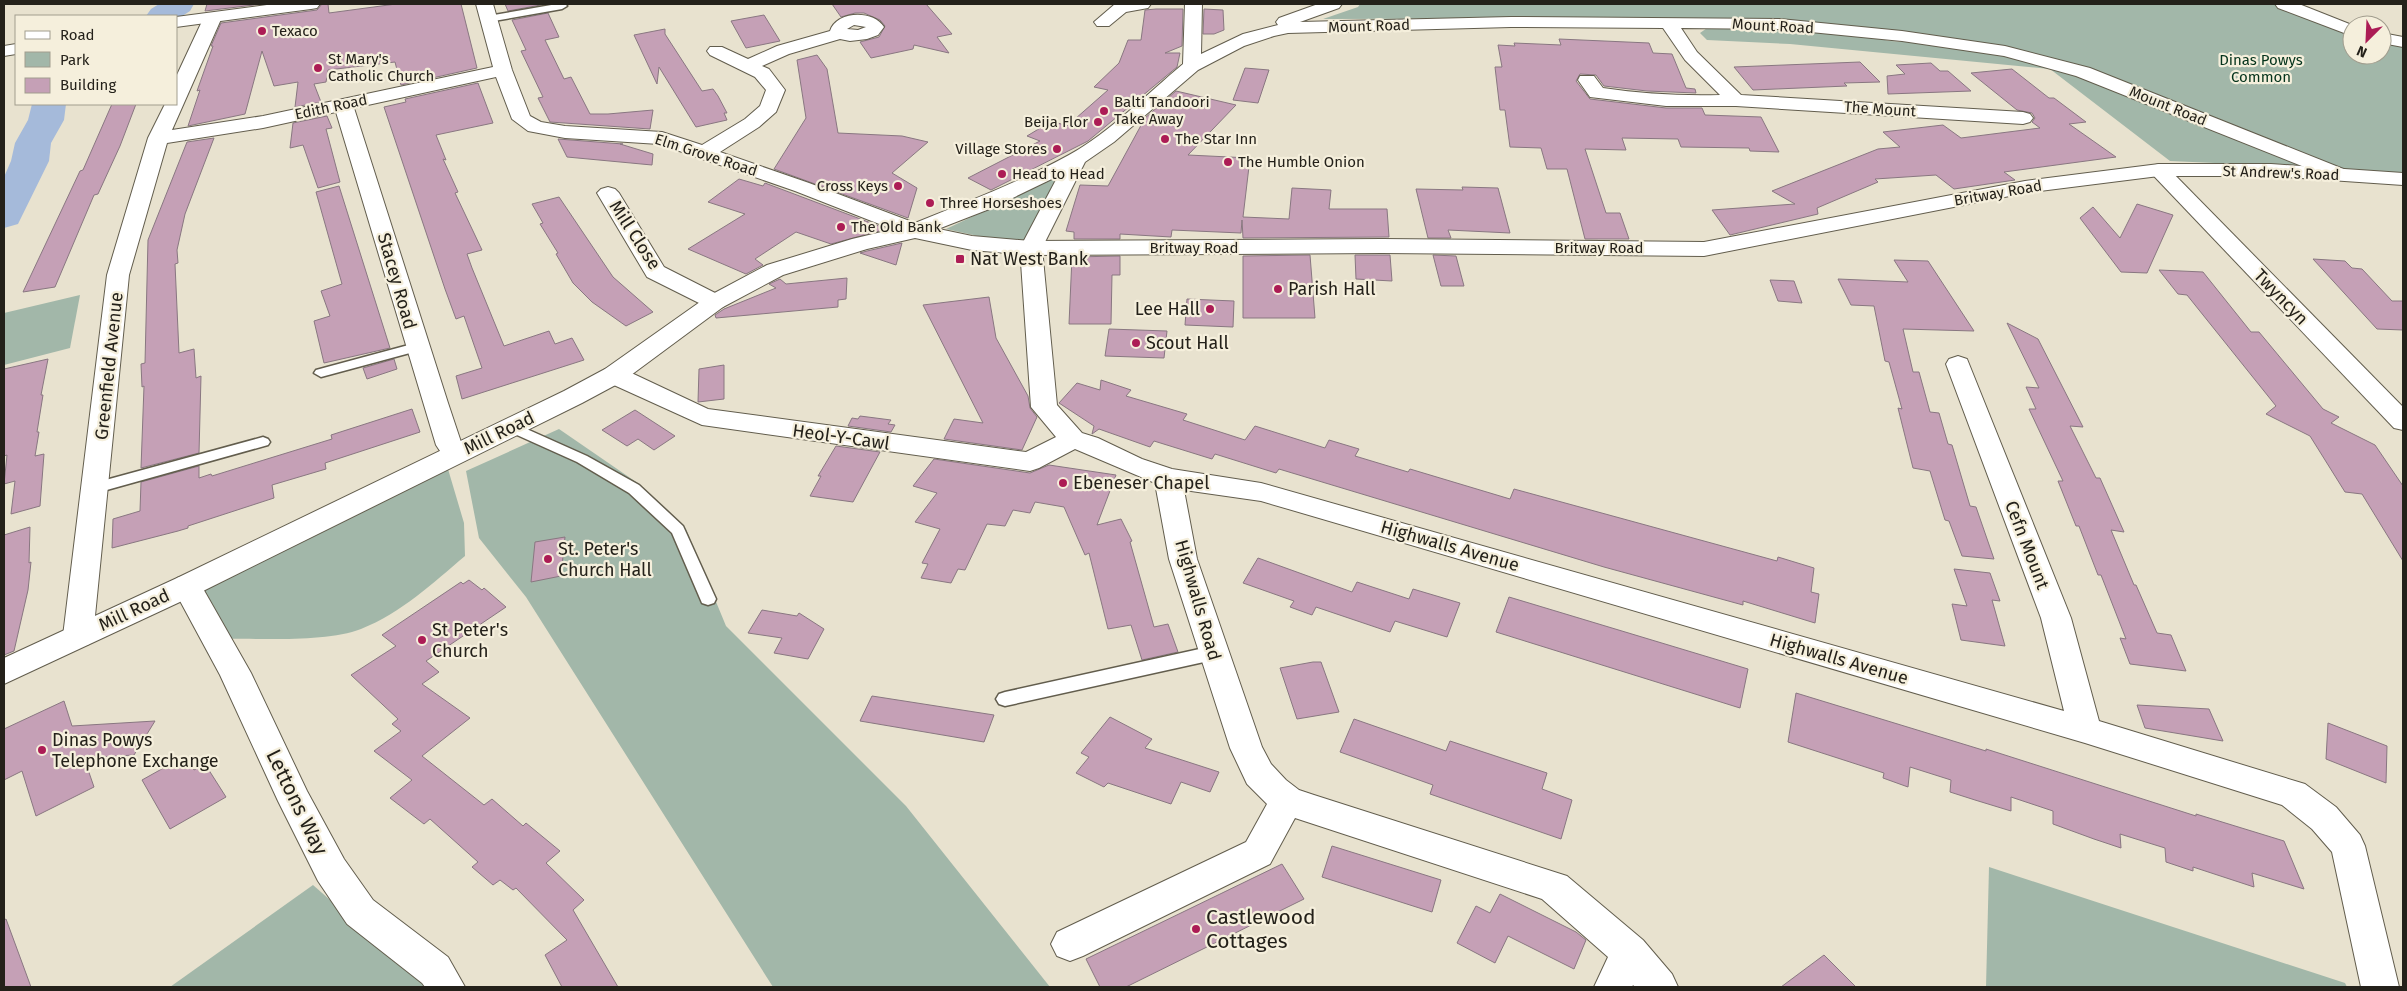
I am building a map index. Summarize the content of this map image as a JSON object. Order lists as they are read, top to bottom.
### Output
{
  "streets": {
    "street": [
      "Mount Road",
      "Edith Road",
      "The Mount",
      "Elm Grove Road",
      "St Andrew's Road",
      "Britway Road",
      "Mill Close",
      "Stacey Road",
      "Twyncyn",
      "Greenfield Avenue",
      "Mill Road",
      "Heol-Y-Cawl",
      "Cefn Mount",
      "Highwalls Avenue",
      "Highwalls Road",
      "Lettons Way"
    ]
  },
  "crossings": [
    ["Mount Road", "St Andrew's Road"],
    ["Mount Road", "Mill Road"],
    ["Edith Road", "Elm Grove Road"],
    ["Edith Road", "Stacey Road"],
    ["Edith Road", "Greenfield Avenue"],
    ["Elm Grove Road", "Britway Road"],
    ["Elm Grove Road", "Mill Road"],
    ["St Andrew's Road", "Britway Road"],
    ["St Andrew's Road", "Twyncyn"],
    ["Britway Road", "Twyncyn"],
    ["Mill Close", "Mill Road"],
    ["Stacey Road", "Mill Road"],
    ["Greenfield Avenue", "Mill Road"],
    ["Mill Road", "Heol-Y-Cawl"],
    ["Mill Road", "Lettons Way"],
    ["Cefn Mount", "Highwalls Avenue"],
    ["Highwalls Avenue", "Highwalls Road"]
  ],
  "parks": ["Dinas Powys Common"],
  "places": {
    "other": [
      "Texaco",
      "St Mary's Catholic Church",
      "Balti Tandoori Take Away",
      "Beija Flor",
      "The Star Inn",
      "Village Stores",
      "The Humble Onion",
      "Head to Head",
      "Cross Keys",
      "Three Horseshoes",
      "The Old Bank",
      "Parish Hall",
      "Lee Hall",
      "Scout Hall",
      "Ebeneser Chapel",
      "St. Peter's Church Hall",
      "St Peter's Church",
      "Dinas Powys Telephone Exchange",
      "Castlewood Cottages"
    ],
    "transit": ["Nat West Bank"]
  },
  "legend": ["Road", "Park", "Building"],
  "north": "bottom left"
}
